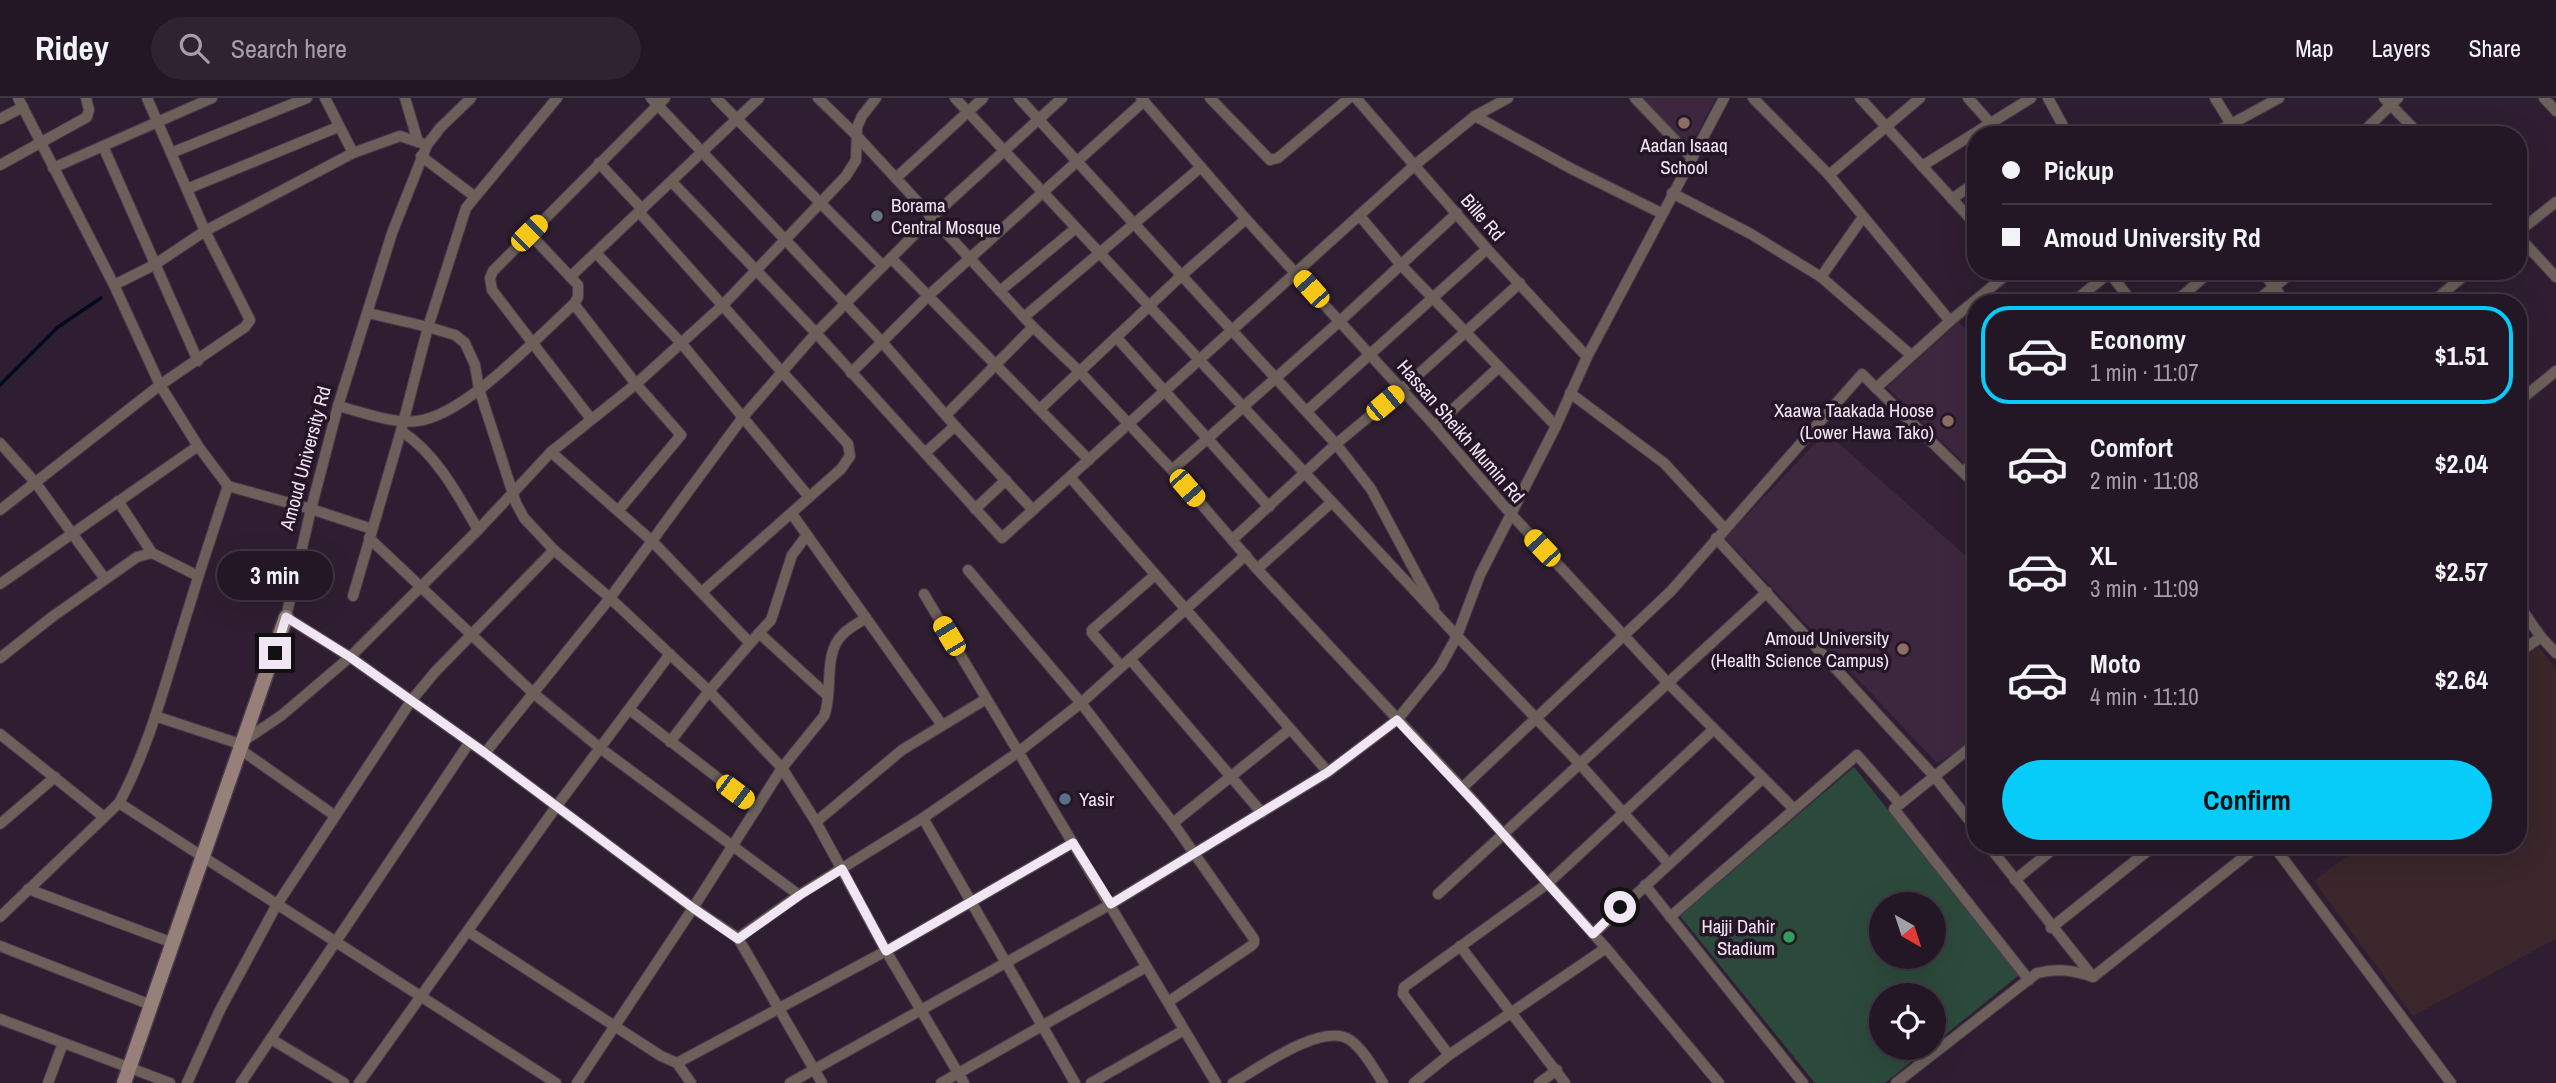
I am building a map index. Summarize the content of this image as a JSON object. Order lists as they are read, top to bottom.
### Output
{
  "streets": {
    "street": ["Bille Rd", "Hassan Sheikh Mumin Rd", "Amoud University Rd"]
  },
  "places": [
    "Aadan Isaaq School",
    "Borama Central Mosque",
    "Xaawa Taakada Hoose (Lower Hawa Tako)",
    "Amoud University (Health Science Campus)",
    "Yasir",
    "Hajji Dahir Stadium"
  ],
  "north": "bottom right",
  "page": {
    "header": "Ridey",
    "search": "Search here",
    "nav": ["Map", "Layers", "Share"],
    "banner": ["Pickup", "Amoud University Rd"],
    "list": [
      {
        "name": "Economy",
        "note": "1 min · 11:07",
        "value": "$1.51"
      },
      {
        "name": "Comfort",
        "note": "2 min · 11:08",
        "value": "$2.04"
      },
      {
        "name": "XL",
        "note": "3 min · 11:09",
        "value": "$2.57"
      },
      {
        "name": "Moto",
        "note": "4 min · 11:10",
        "value": "$2.64"
      }
    ],
    "bubble": "3 min",
    "buttons": "Confirm"
  }
}
